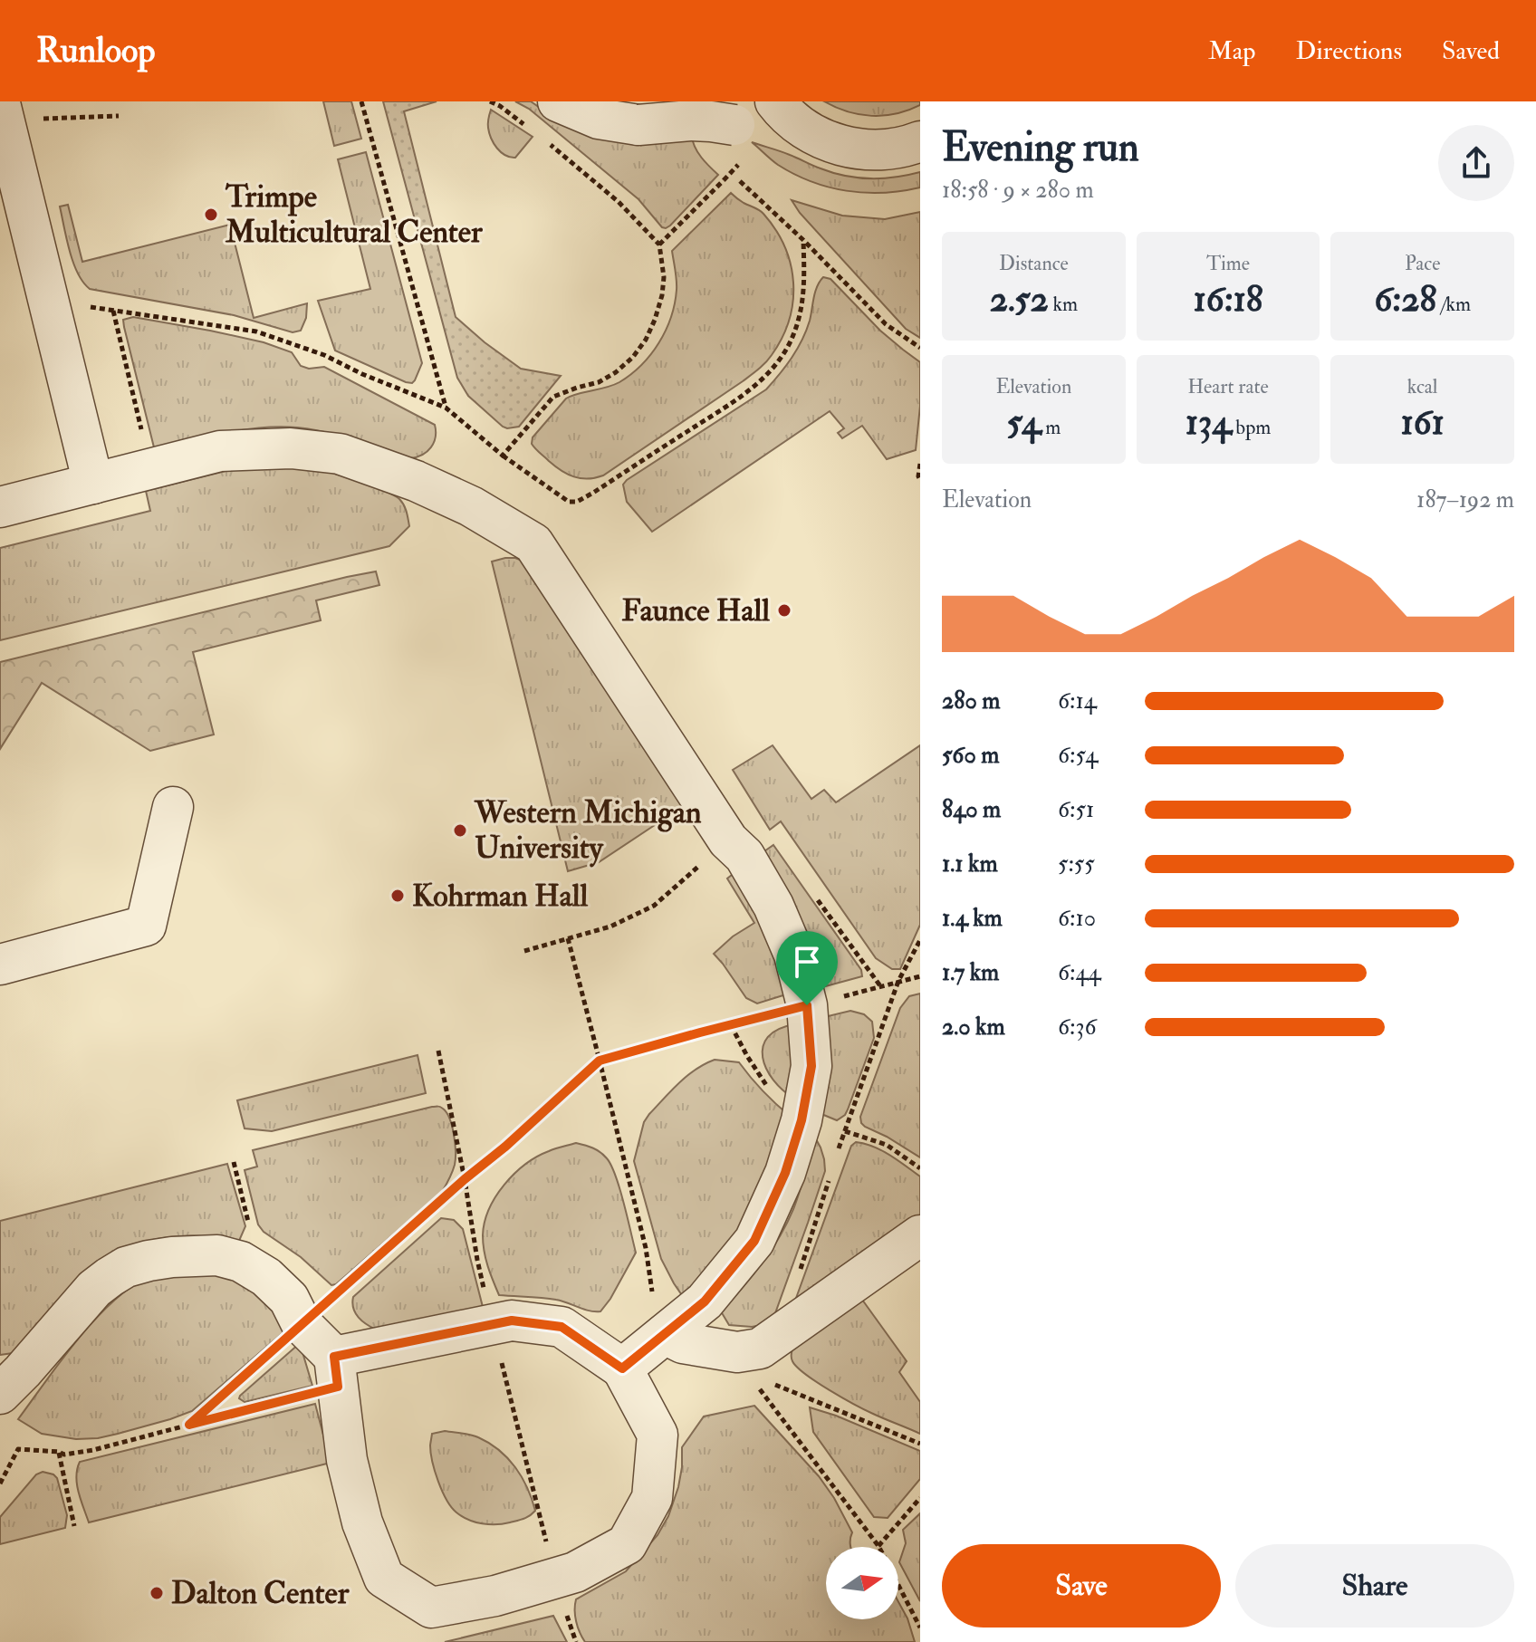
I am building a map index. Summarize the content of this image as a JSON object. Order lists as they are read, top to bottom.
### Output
{
  "places": [
    "Trimpe Multicultural Center",
    "Faunce Hall",
    "Western Michigan University",
    "Kohrman Hall",
    "Dalton Center"
  ],
  "north": "right",
  "page": {
    "header": "Runloop",
    "nav": ["Map", "Directions", "Saved"],
    "heading": ["Evening run", "18:58 · 9 × 280 m"],
    "stats": [
      ["Distance", "2.52 km"],
      ["Time", "16:18"],
      ["Pace", "6:28 /km"],
      ["Elevation", "54 m"],
      ["Heart rate", "134 bpm"],
      ["kcal", "161"]
    ],
    "chart": ["Elevation", "187–192 m"],
    "list": [
      {
        "name": "280 m",
        "note": "6:14"
      },
      {
        "name": "560 m",
        "note": "6:54"
      },
      {
        "name": "840 m",
        "note": "6:51"
      },
      {
        "name": "1.1 km",
        "note": "5:55"
      },
      {
        "name": "1.4 km",
        "note": "6:10"
      },
      {
        "name": "1.7 km",
        "note": "6:44"
      },
      {
        "name": "2.0 km",
        "note": "6:36"
      }
    ],
    "buttons": ["Save", "Share"]
  }
}
